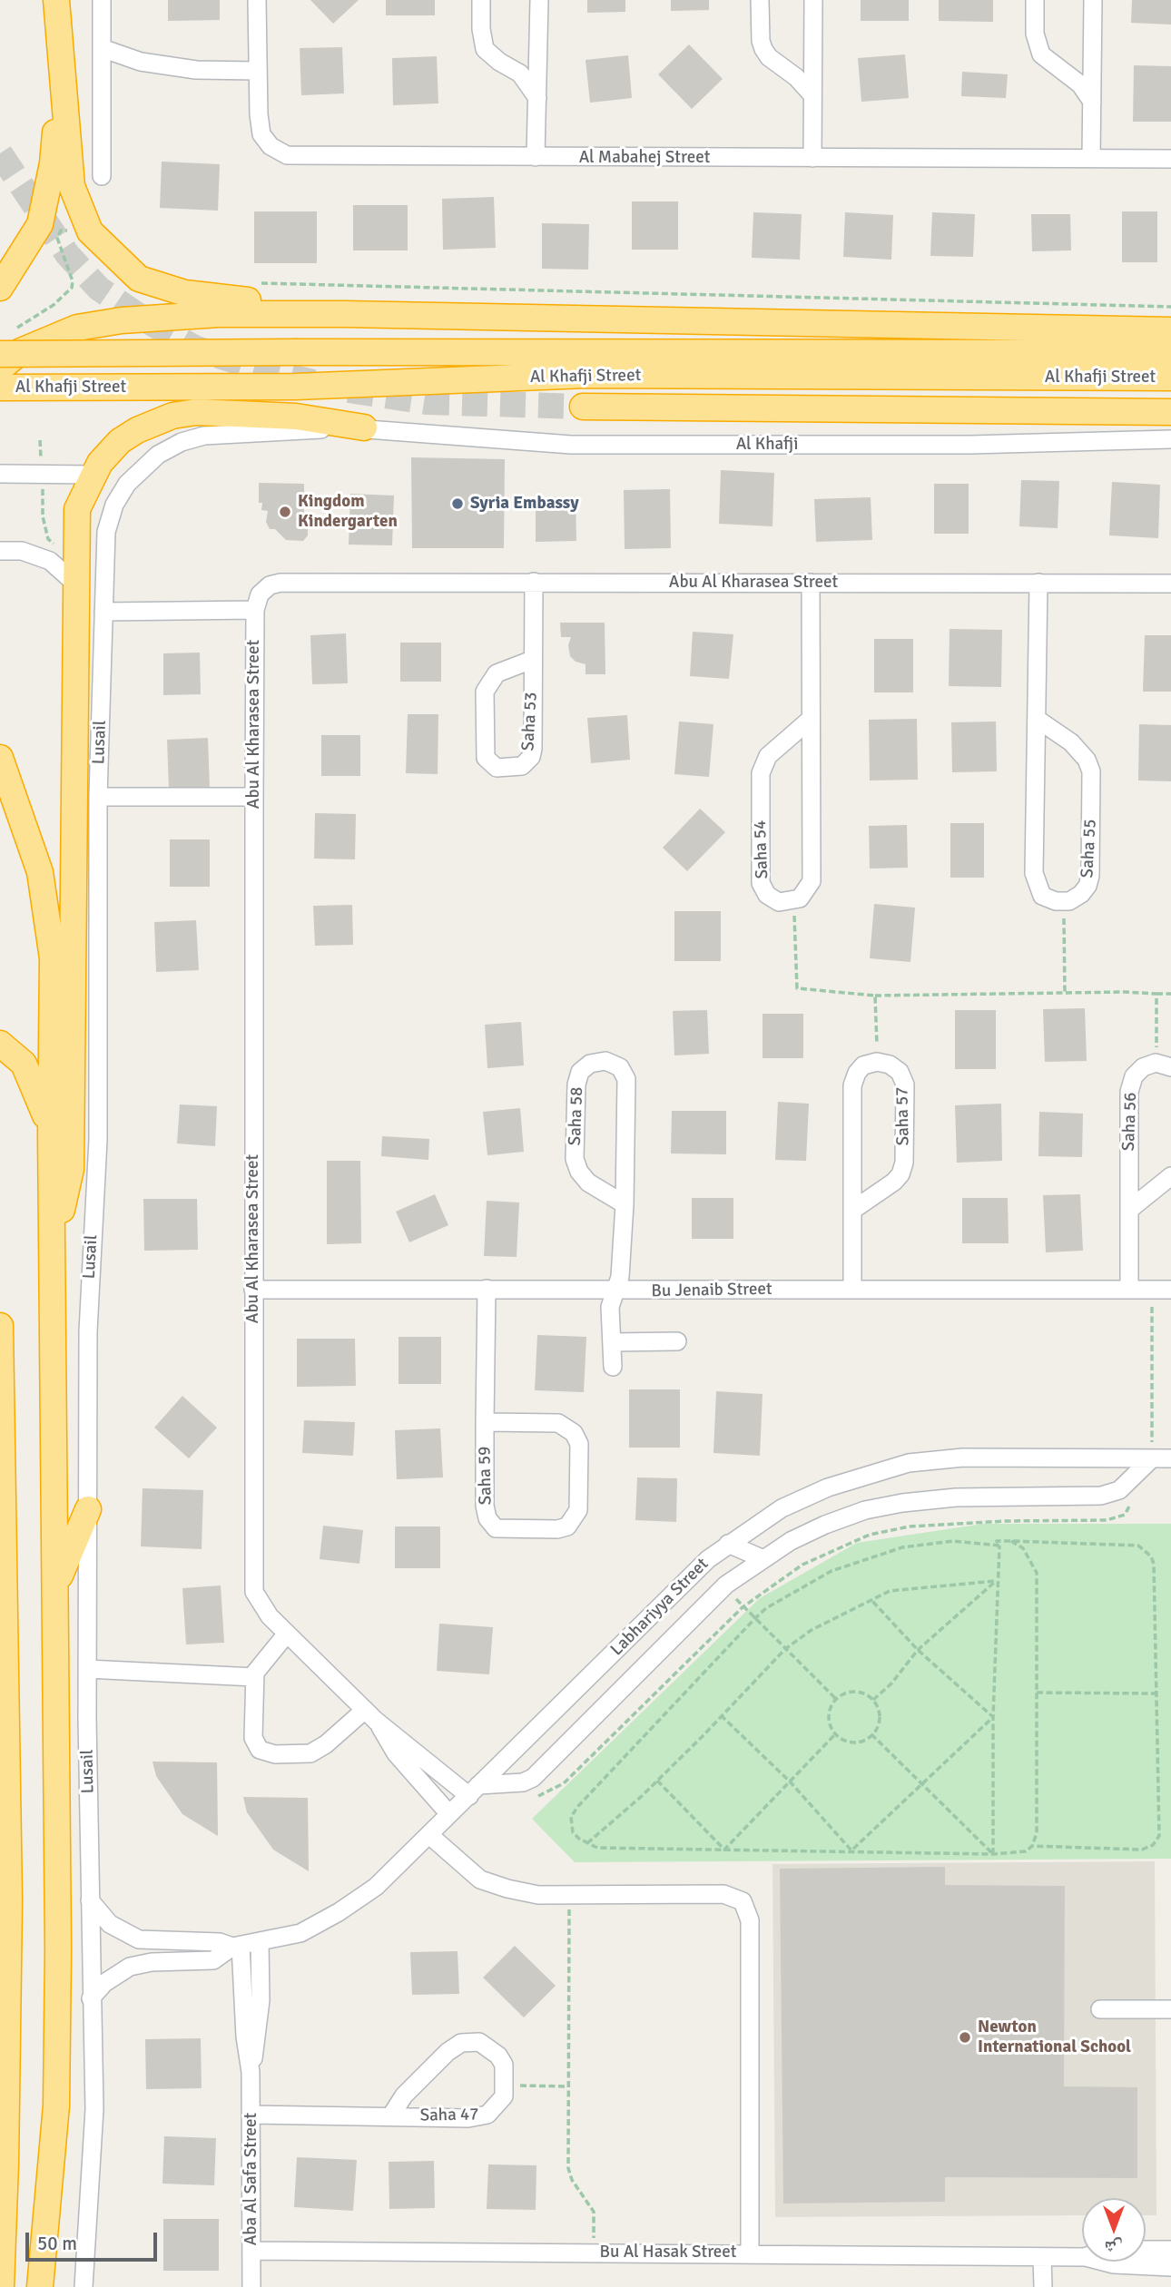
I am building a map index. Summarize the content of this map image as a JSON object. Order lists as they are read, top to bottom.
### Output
{
  "streets": {
    "highway": ["Al Khafji Street"],
    "street": [
      "Al Mabahej Street",
      "Al Khafji",
      "Abu Al Kharasea Street",
      "Saha 53",
      "Lusail",
      "Saha 55",
      "Saha 54",
      "Saha 58",
      "Saha 57",
      "Saha 56",
      "Bu Jenaib Street",
      "Saha 59",
      "Labhariyya Street",
      "Saha 47",
      "Aba Al Safa Street",
      "Bu Al Hasak Street"
    ]
  },
  "crossings": [
    ["Al Khafji", "Lusail"],
    ["Abu Al Kharasea Street", "Saha 53"],
    ["Abu Al Kharasea Street", "Bu Jenaib Street"],
    ["Abu Al Kharasea Street", "Labhariyya Street"],
    ["Lusail", "Labhariyya Street"],
    ["Saha 58", "Bu Jenaib Street"],
    ["Saha 56", "Bu Jenaib Street"],
    ["Bu Jenaib Street", "Saha 59"],
    ["Labhariyya Street", "Aba Al Safa Street"],
    ["Saha 47", "Aba Al Safa Street"],
    ["Aba Al Safa Street", "Bu Al Hasak Street"]
  ],
  "places": ["Syria Embassy", "Kingdom Kindergarten", "Newton International School"],
  "scale_bar": "50 m",
  "north": "bottom"
}
